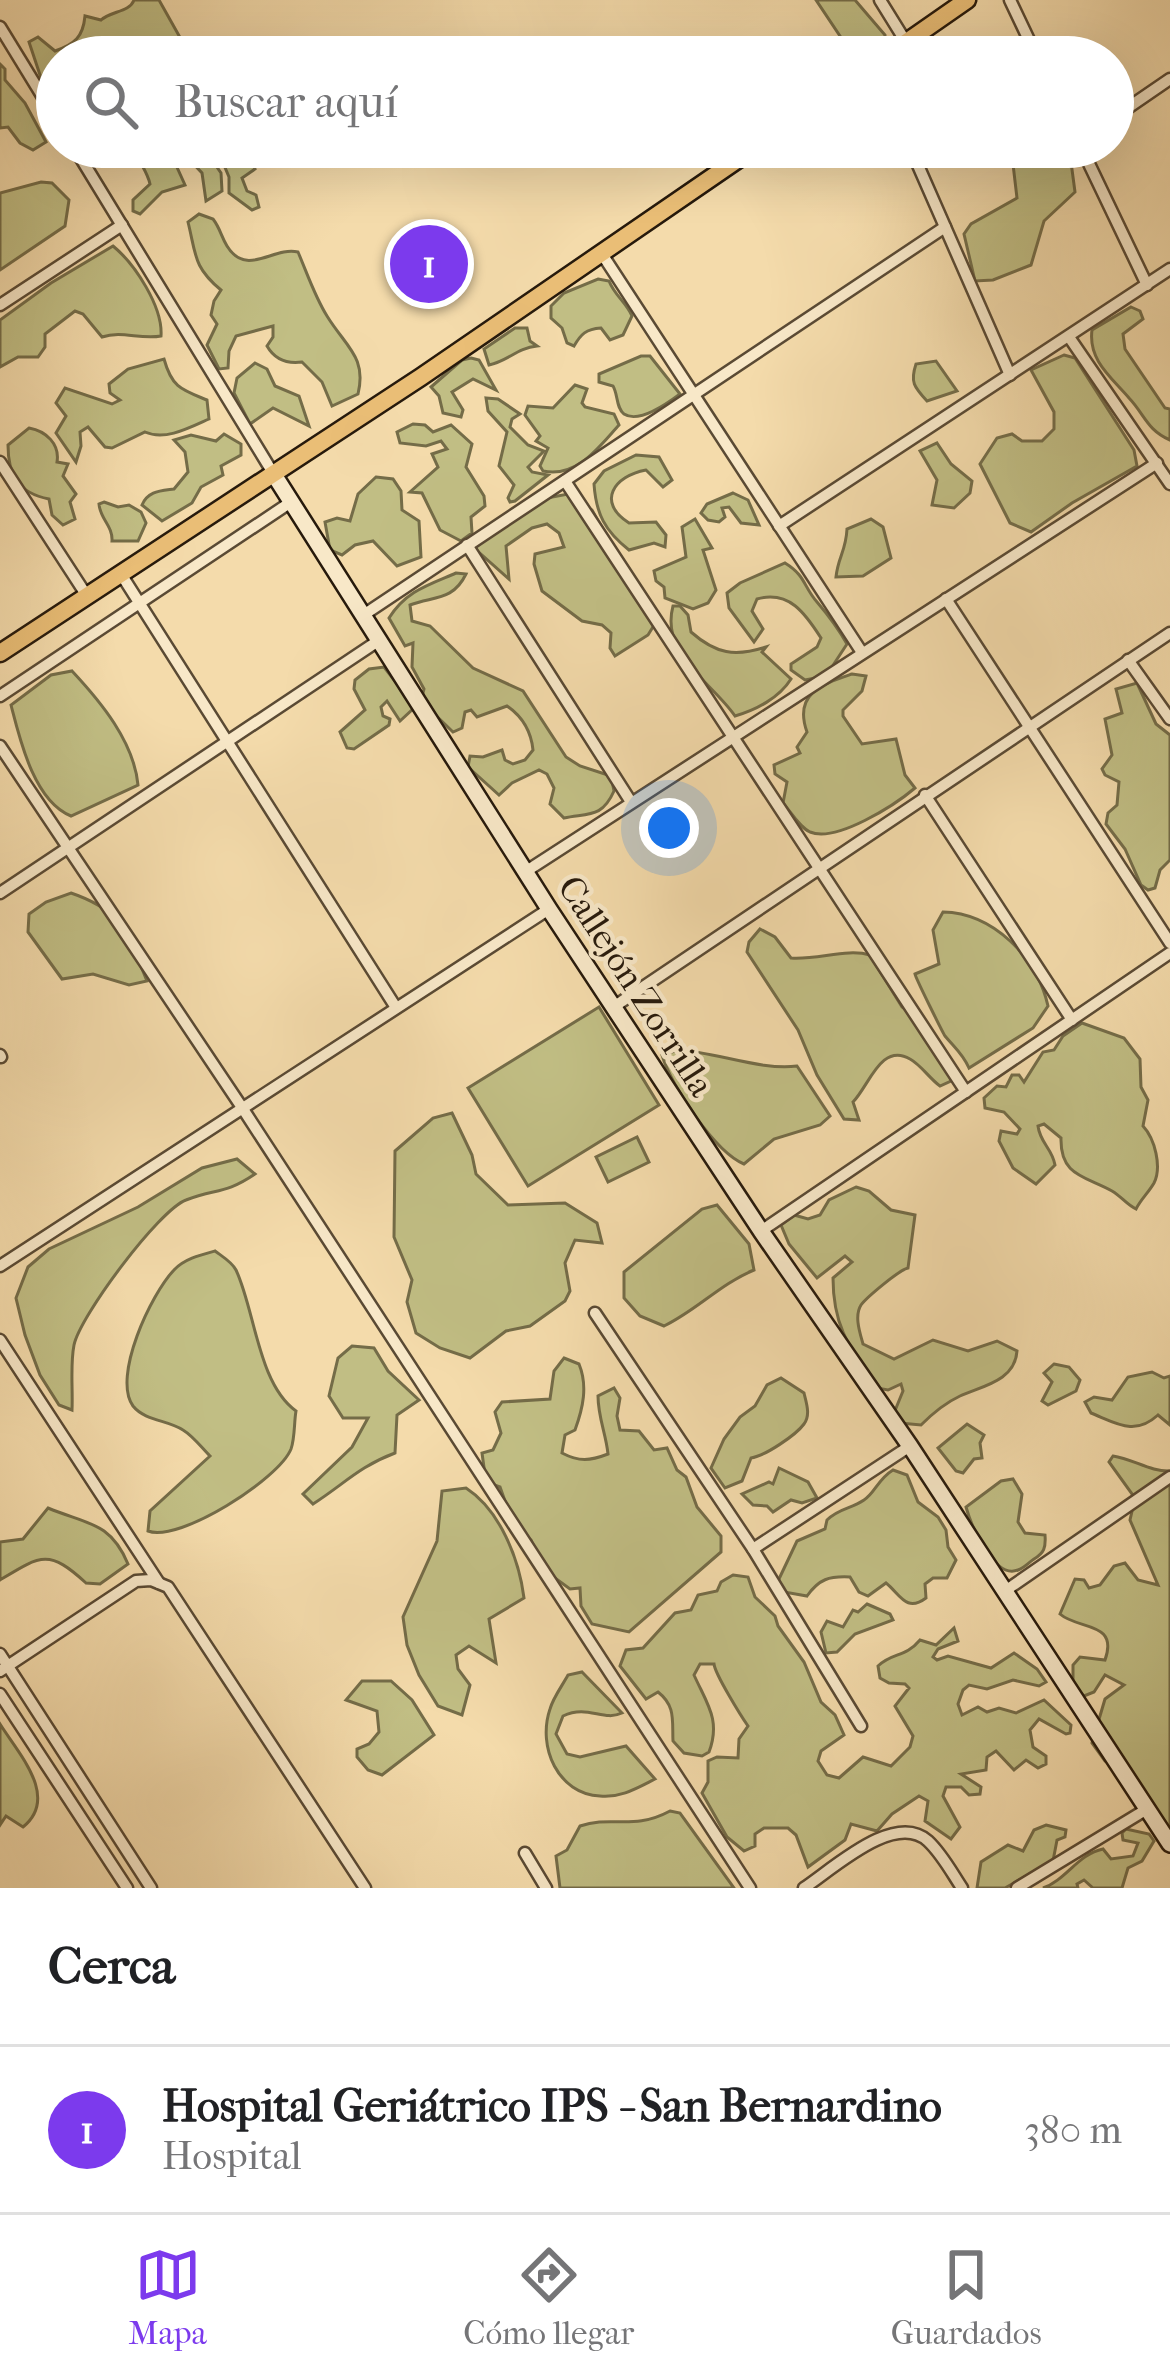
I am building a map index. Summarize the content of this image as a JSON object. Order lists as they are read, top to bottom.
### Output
{
  "streets": {
    "street": ["Callejón Zorrilla"]
  },
  "page": {
    "search": "Buscar aquí",
    "pins": "1",
    "heading": "Cerca",
    "list": [
      {
        "mark": "1",
        "name": "Hospital Geriátrico IPS - San Bernardino",
        "note": "Hospital",
        "value": "380 m"
      }
    ],
    "nav": ["Mapa", "Cómo llegar", "Guardados"]
  }
}
